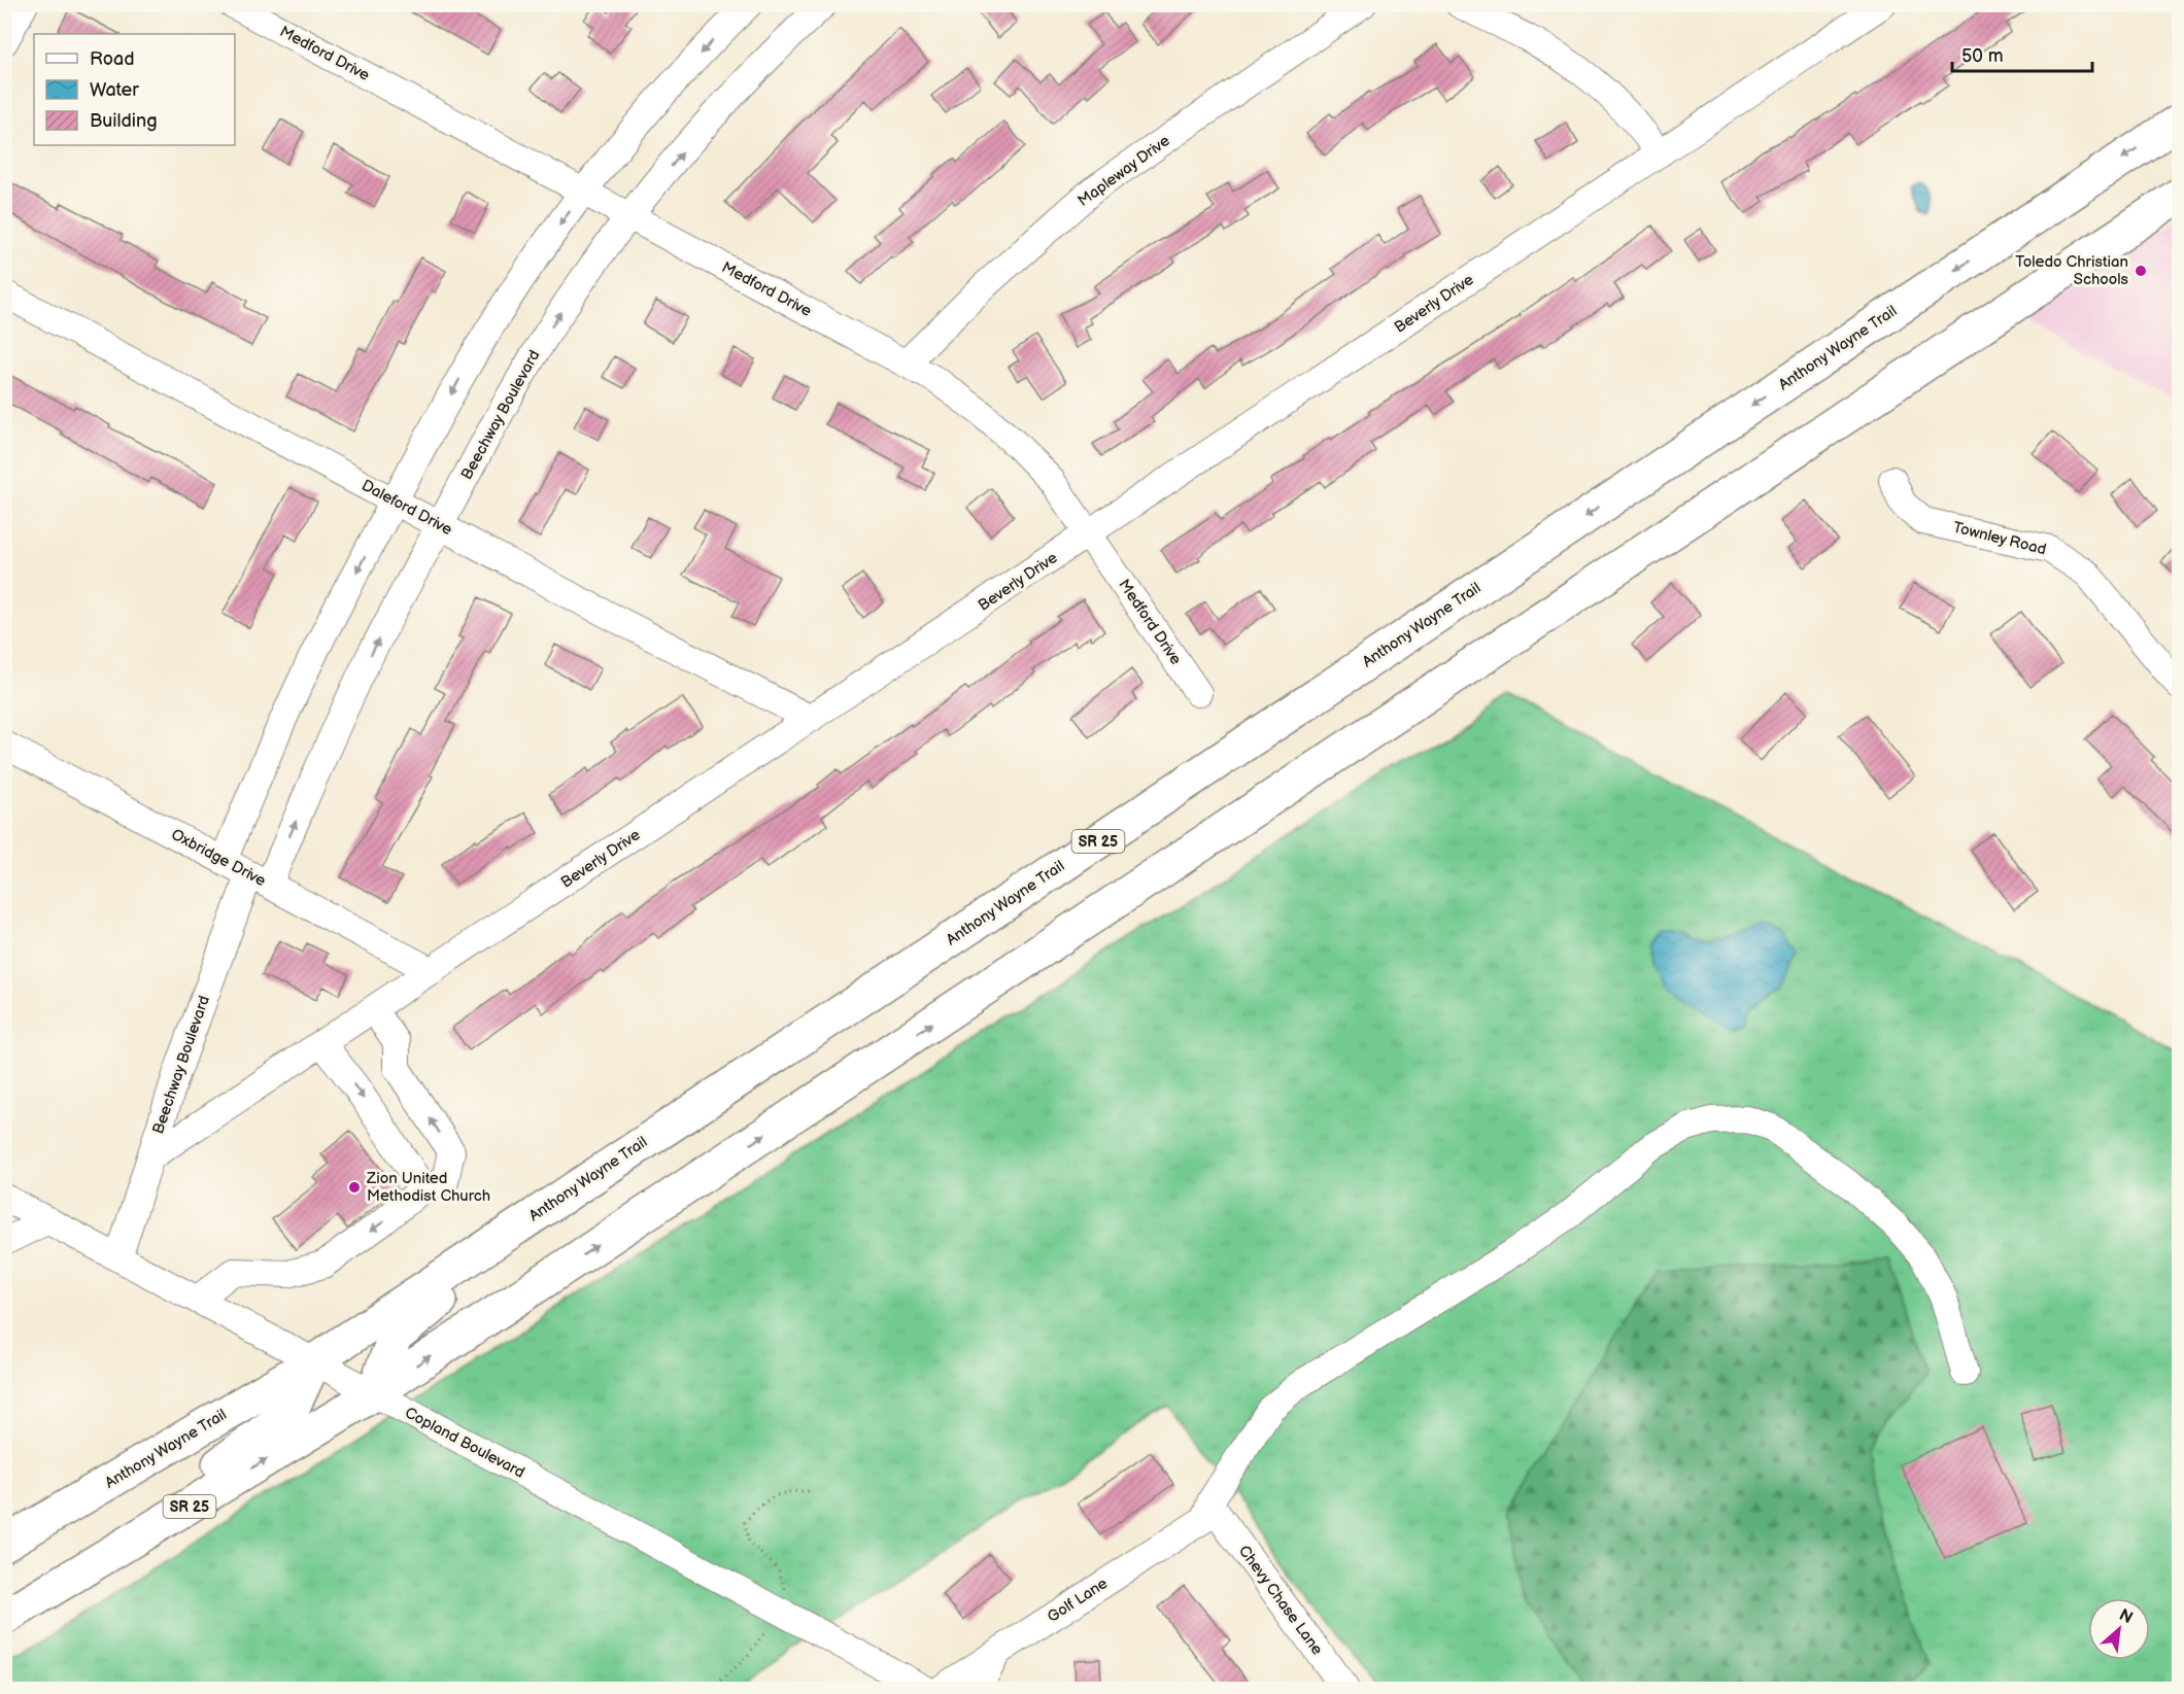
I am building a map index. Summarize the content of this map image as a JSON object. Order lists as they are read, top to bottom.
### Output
{
  "streets": {
    "highway": ["Anthony Wayne Trail", "SR 25"],
    "street": [
      "Medford Drive",
      "Mapleway Drive",
      "Beverly Drive",
      "Beechway Boulevard",
      "Daleford Drive",
      "Townley Road",
      "Oxbridge Drive",
      "Copland Boulevard",
      "Golf Lane",
      "Chevy Chase Lane"
    ]
  },
  "crossings": [
    ["Medford Drive", "Mapleway Drive"],
    ["Medford Drive", "Beverly Drive"],
    ["Medford Drive", "Beechway Boulevard"],
    ["Beverly Drive", "Beechway Boulevard"],
    ["Beverly Drive", "Daleford Drive"],
    ["Beverly Drive", "Oxbridge Drive"],
    ["Anthony Wayne Trail", "Copland Boulevard"],
    ["Beechway Boulevard", "Daleford Drive"],
    ["Beechway Boulevard", "Oxbridge Drive"],
    ["Beechway Boulevard", "Copland Boulevard"],
    ["SR 25", "Copland Boulevard"],
    ["Golf Lane", "Chevy Chase Lane"]
  ],
  "places": ["Toledo Christian Schools", "Zion United Methodist Church"],
  "legend": ["Road", "Water", "Building"],
  "scale_bar": "50 m",
  "north": "top right"
}
